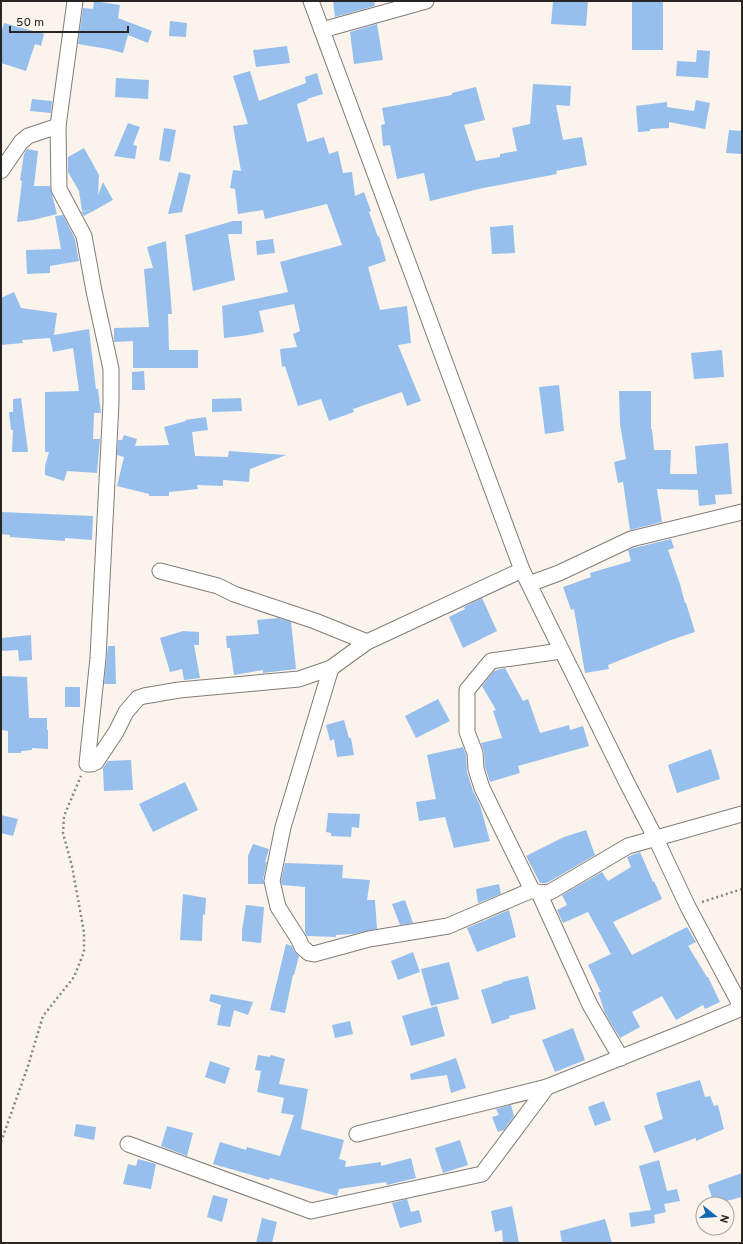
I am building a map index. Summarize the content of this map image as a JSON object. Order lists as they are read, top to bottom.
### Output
{
  "scale_bar": "50 m",
  "north": "right"
}
